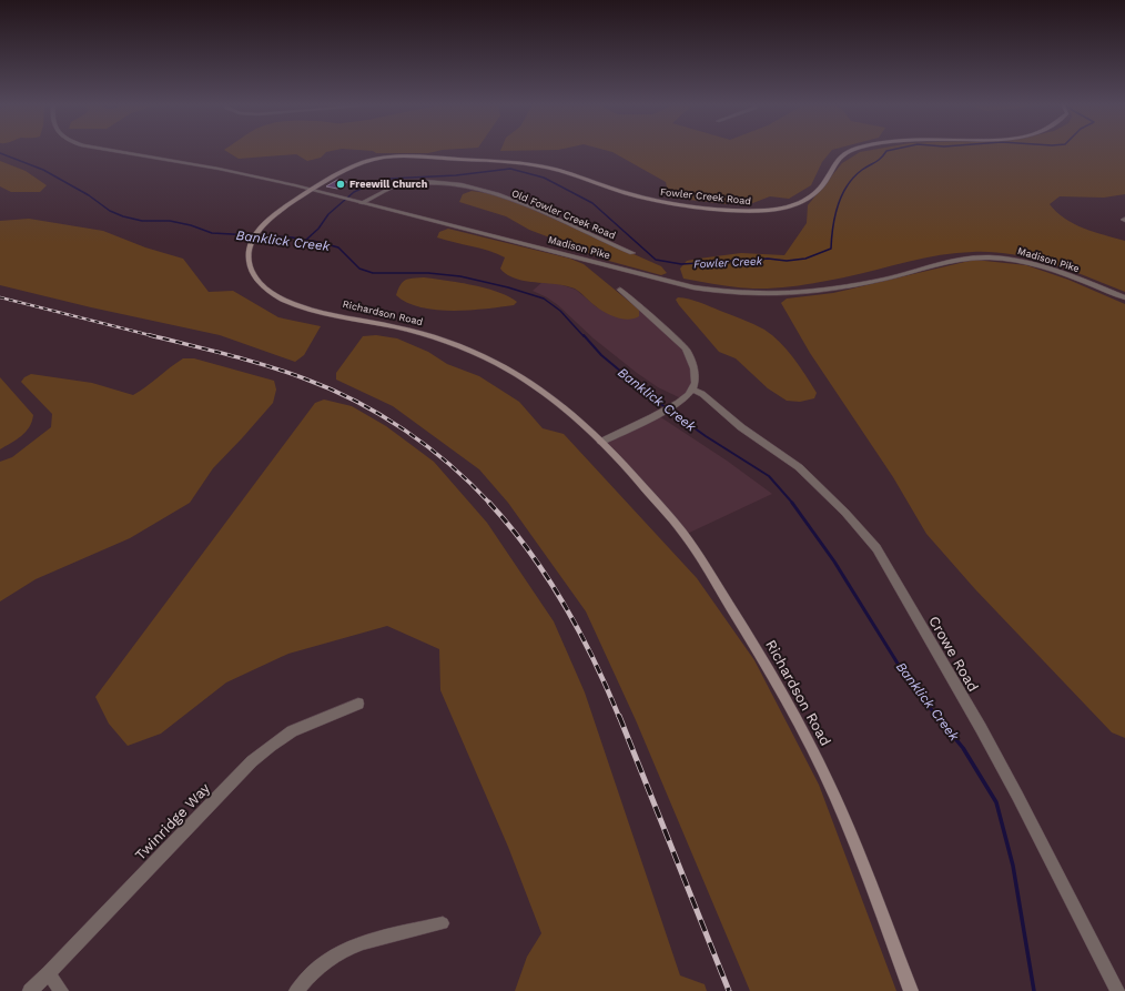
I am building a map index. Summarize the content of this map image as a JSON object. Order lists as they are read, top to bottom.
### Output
{
  "streets": {
    "main road": ["Fowler Creek Road", "Richardson Road"],
    "street": [
      "Old Fowler Creek Road",
      "Madison Pike",
      "Crowe Road",
      "Twinridge Way"
    ]
  },
  "crossings": [
    ["Fowler Creek Road", "Madison Pike"],
    ["Fowler Creek Road", "Richardson Road"],
    ["Old Fowler Creek Road", "Madison Pike"],
    ["Madison Pike", "Richardson Road"]
  ],
  "water": ["Banklick Creek", "Fowler Creek"],
  "places": ["Freewill Church"]
}
